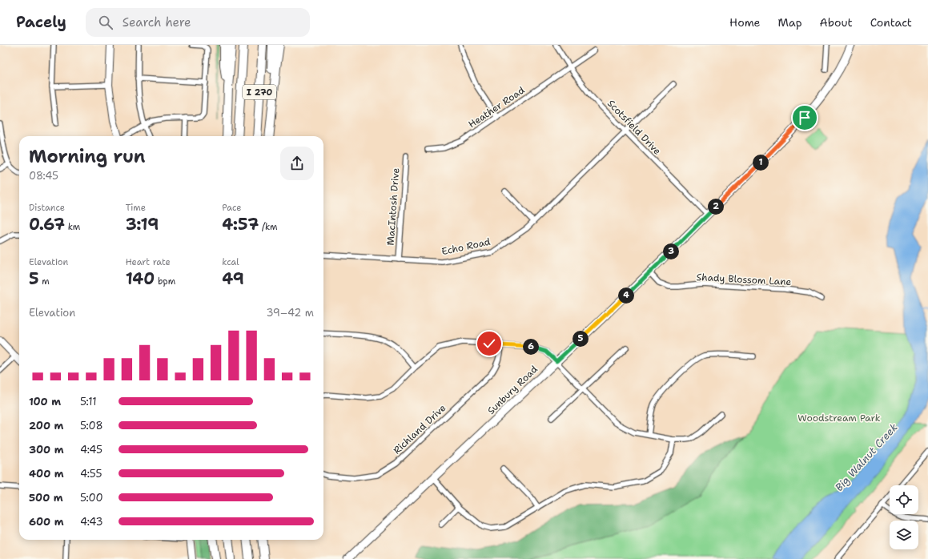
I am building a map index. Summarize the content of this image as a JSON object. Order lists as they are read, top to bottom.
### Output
{
  "streets": {
    "highway": ["I 270"],
    "main road": ["Sunbury Road"],
    "street": [
      "Heather Road",
      "Scotsfield Drive",
      "MacIntosh Drive",
      "Echo Road",
      "Shady Blossom Lane",
      "Richland Drive"
    ]
  },
  "crossings": [
    ["Heather Road", "Scotsfield Drive"],
    ["Scotsfield Drive", "Echo Road"],
    ["Scotsfield Drive", "Sunbury Road"],
    ["MacIntosh Drive", "Echo Road"],
    ["Shady Blossom Lane", "Sunbury Road"]
  ],
  "water": ["Big Walnut Creek"],
  "parks": ["Woodstream Park"],
  "page": {
    "header": "Pacely",
    "search": "Search here",
    "nav": [
      "Home",
      "Map",
      "About",
      "Contact"
    ],
    "heading": ["Morning run", "08:45"],
    "pins": [
      "1",
      "2",
      "3",
      "4",
      "5",
      "6"
    ],
    "stats": [
      ["Distance", "0.67 km"],
      ["Time", "3:19"],
      ["Pace", "4:57 /km"],
      ["Elevation", "5 m"],
      ["Heart rate", "140 bpm"],
      ["kcal", "49"]
    ],
    "chart": ["Elevation", "39–42 m"],
    "list": [
      {
        "name": "100 m",
        "note": "5:11"
      },
      {
        "name": "200 m",
        "note": "5:08"
      },
      {
        "name": "300 m",
        "note": "4:45"
      },
      {
        "name": "400 m",
        "note": "4:55"
      },
      {
        "name": "500 m",
        "note": "5:00"
      },
      {
        "name": "600 m",
        "note": "4:43"
      }
    ]
  }
}
